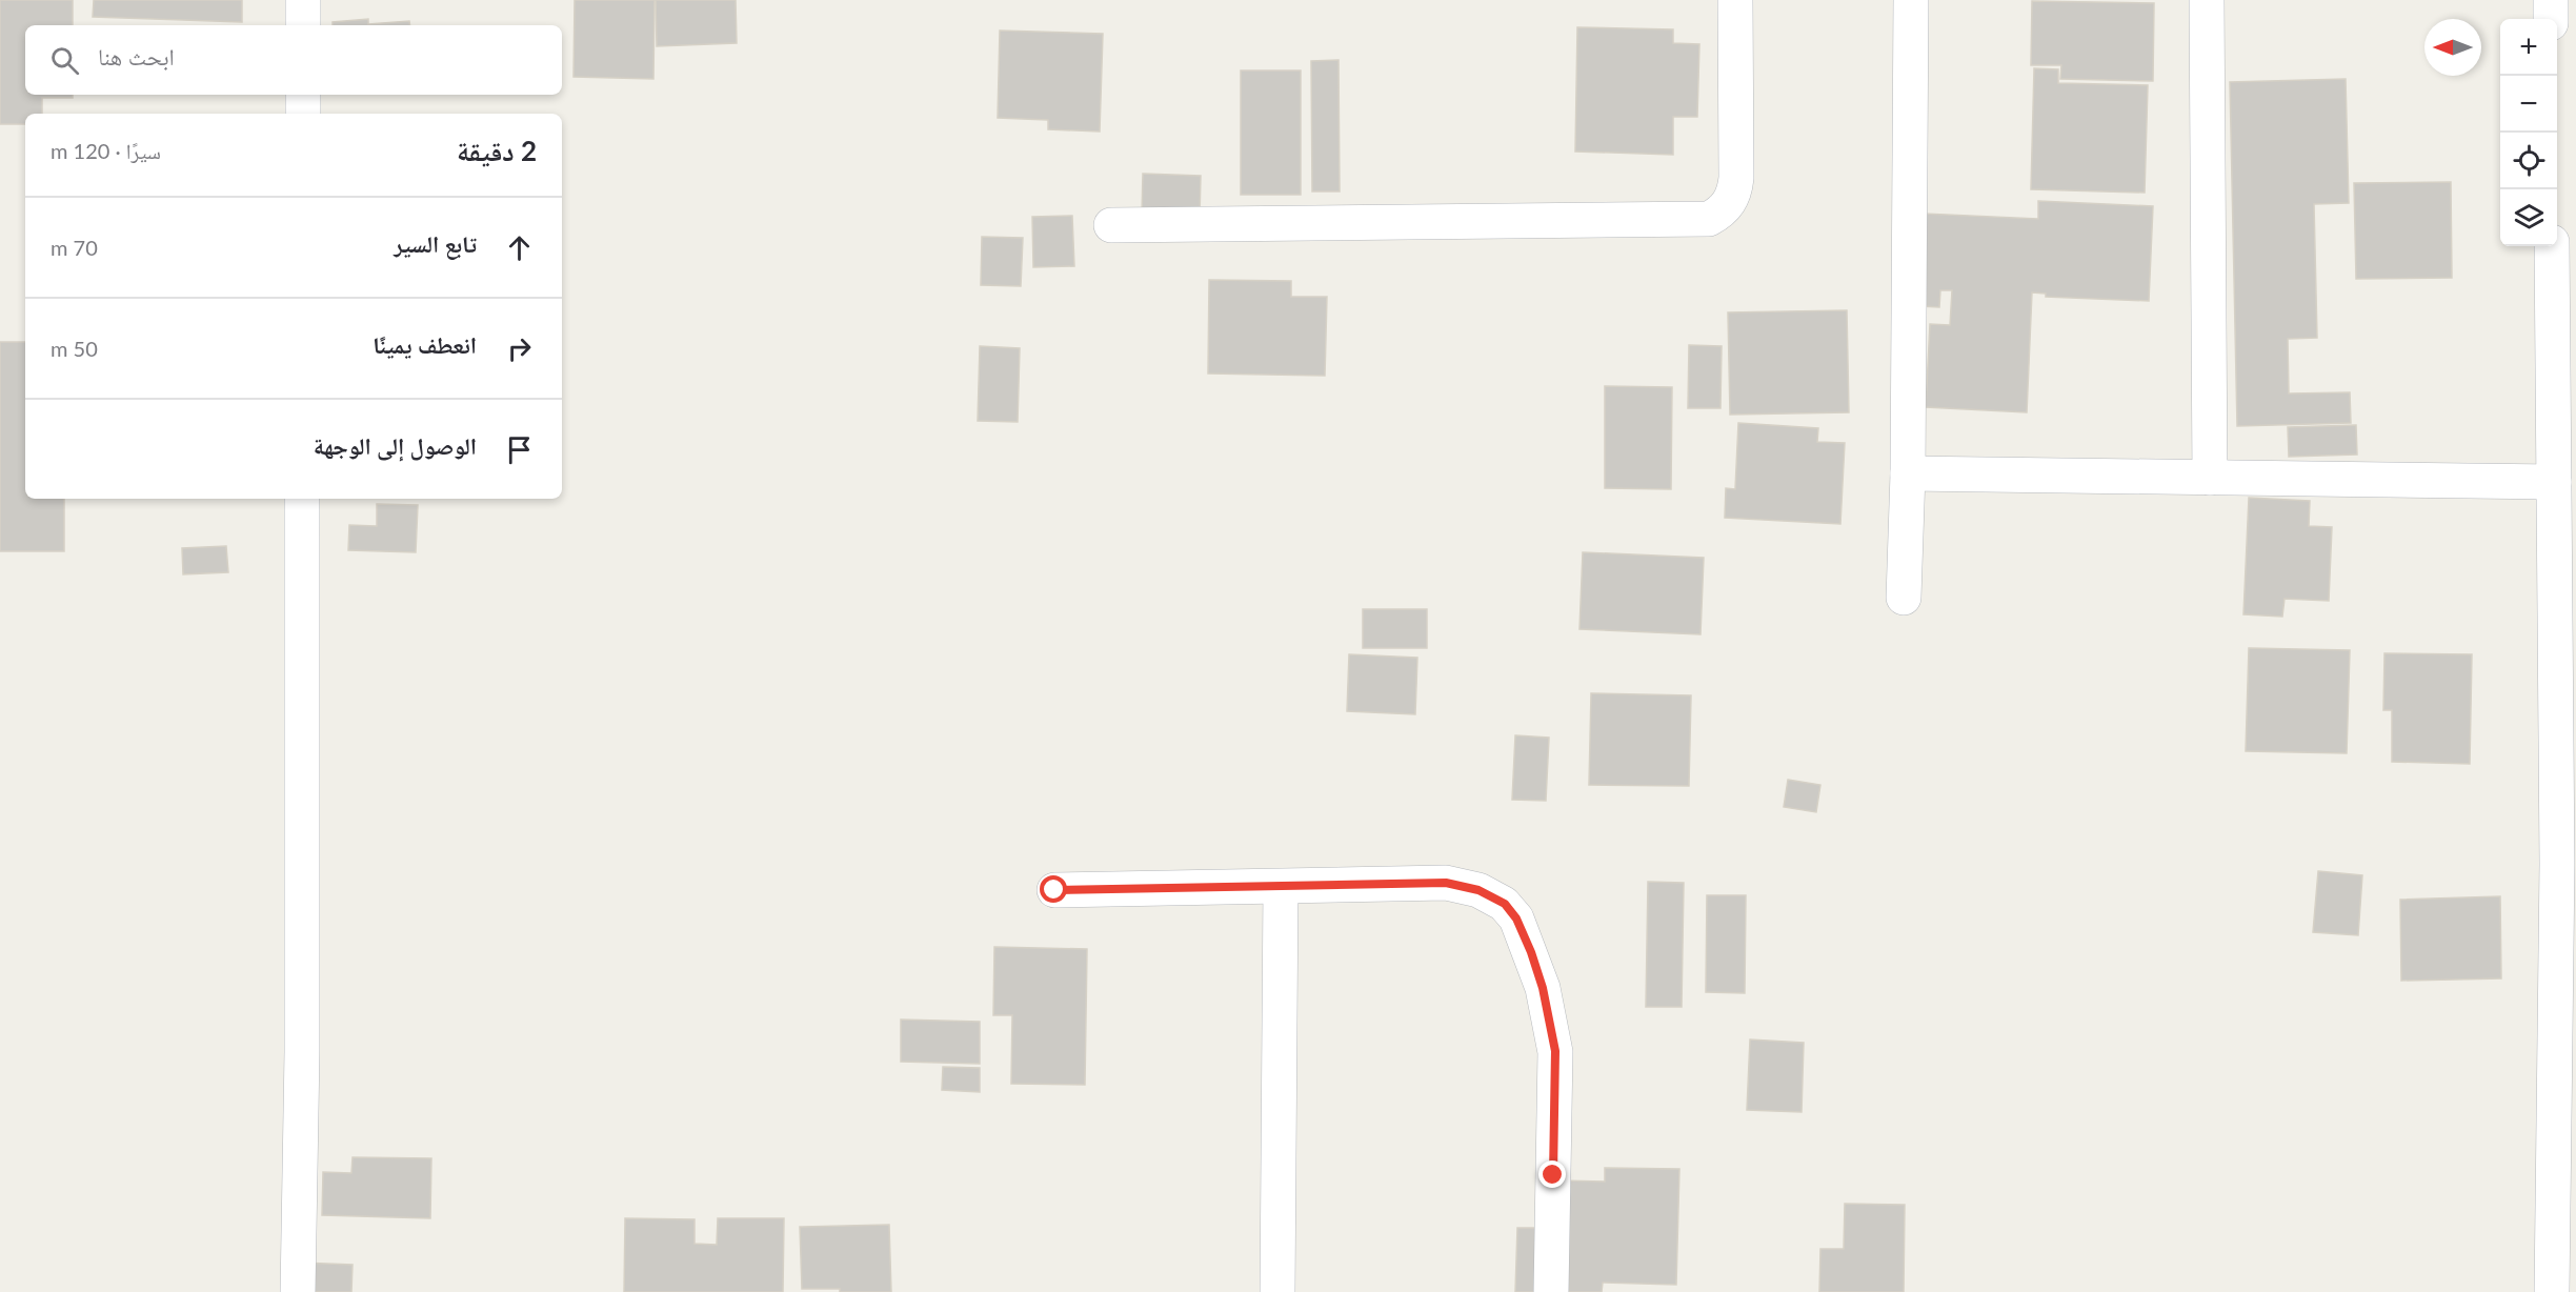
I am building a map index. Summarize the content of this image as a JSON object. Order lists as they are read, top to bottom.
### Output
{
  "north": "left",
  "page": {
    "map_buttons": ["+", "−"],
    "search": "ابحث هنا",
    "heading": ["2 دقيقة", "سيرًا · 120 m"],
    "list": [
      ["تابع السير", "70 m"],
      ["انعطف يمينًا", "50 m"],
      "الوصول إلى الوجهة"
    ]
  }
}
